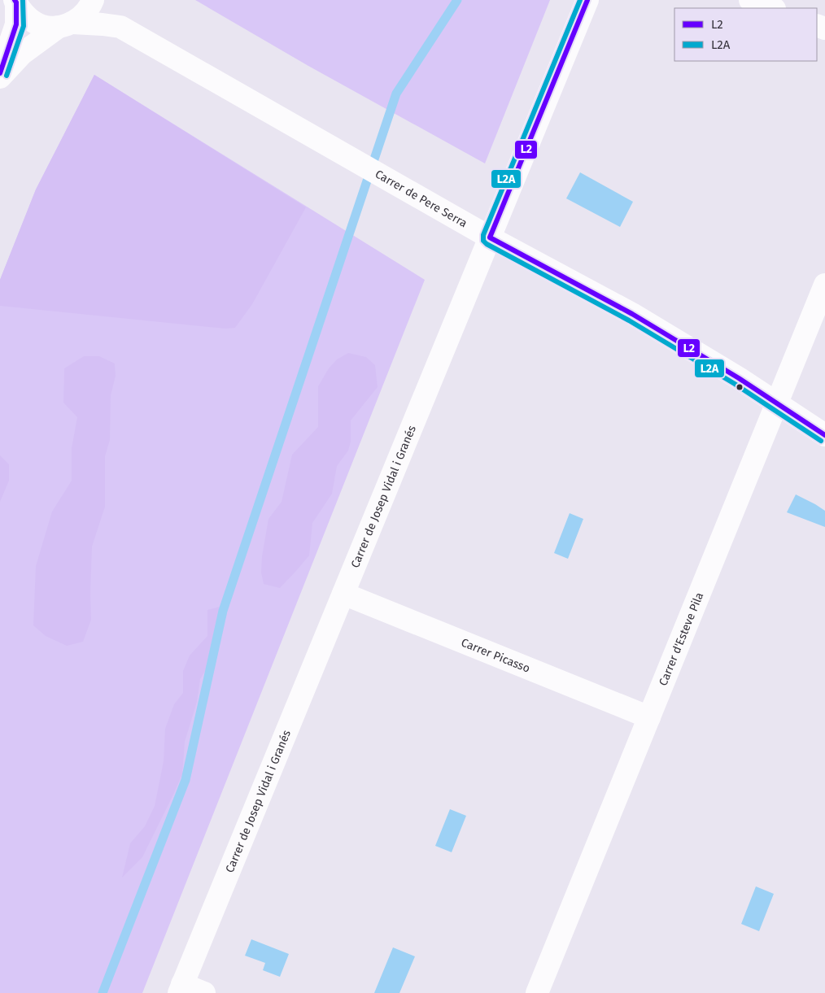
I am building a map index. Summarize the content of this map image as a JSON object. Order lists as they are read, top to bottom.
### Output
{
  "streets": {
    "street": [
      "Carrer de Pere Serra",
      "Carrer de Josep Vidal i Granés",
      "Carrer d'Esteve Pila",
      "Carrer Picasso"
    ]
  },
  "crossings": [
    ["Carrer de Pere Serra", "Carrer de Josep Vidal i Granés"],
    ["Carrer de Pere Serra", "Carrer d'Esteve Pila"],
    ["Carrer de Josep Vidal i Granés", "Carrer Picasso"],
    ["Carrer d'Esteve Pila", "Carrer Picasso"]
  ],
  "lines": ["transit line L2", "transit line L2A"],
  "legend": ["L2", "L2A"]
}
